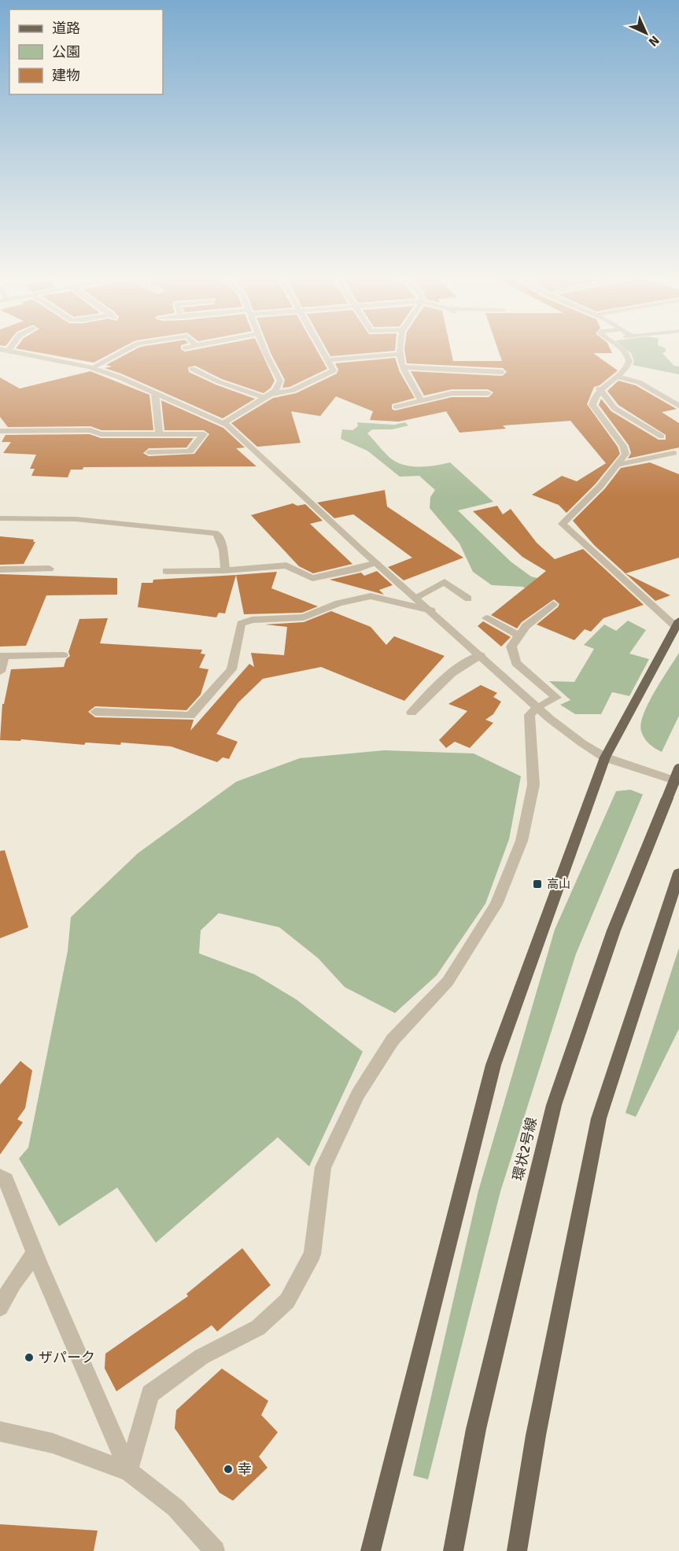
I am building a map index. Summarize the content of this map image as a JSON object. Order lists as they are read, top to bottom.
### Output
{
  "streets": {
    "main road": ["環状2号線"]
  },
  "places": {
    "transit": ["高山"],
    "other": ["ザパーク", "幸"]
  },
  "legend": ["道路", "公園", "建物"],
  "north": "bottom right"
}
